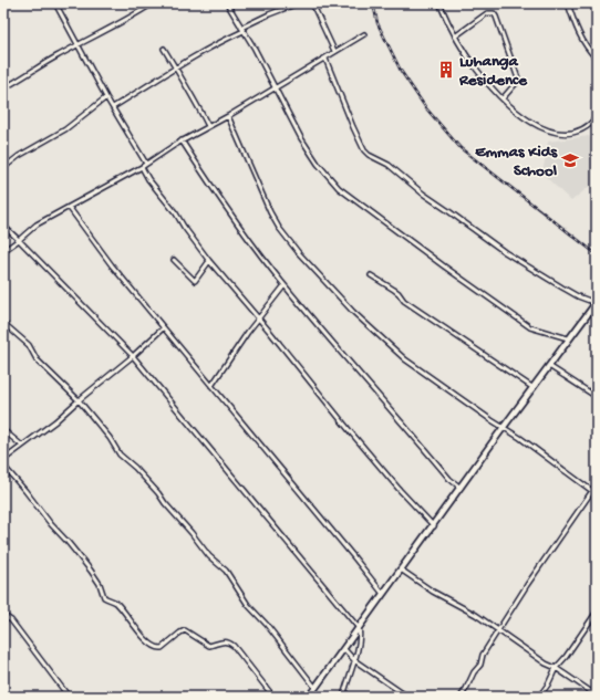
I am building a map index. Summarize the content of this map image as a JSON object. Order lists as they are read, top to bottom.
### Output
{
  "places": {
    "building": ["Luhanga Residence"],
    "school or university": ["Emmas Kids School"]
  }
}
